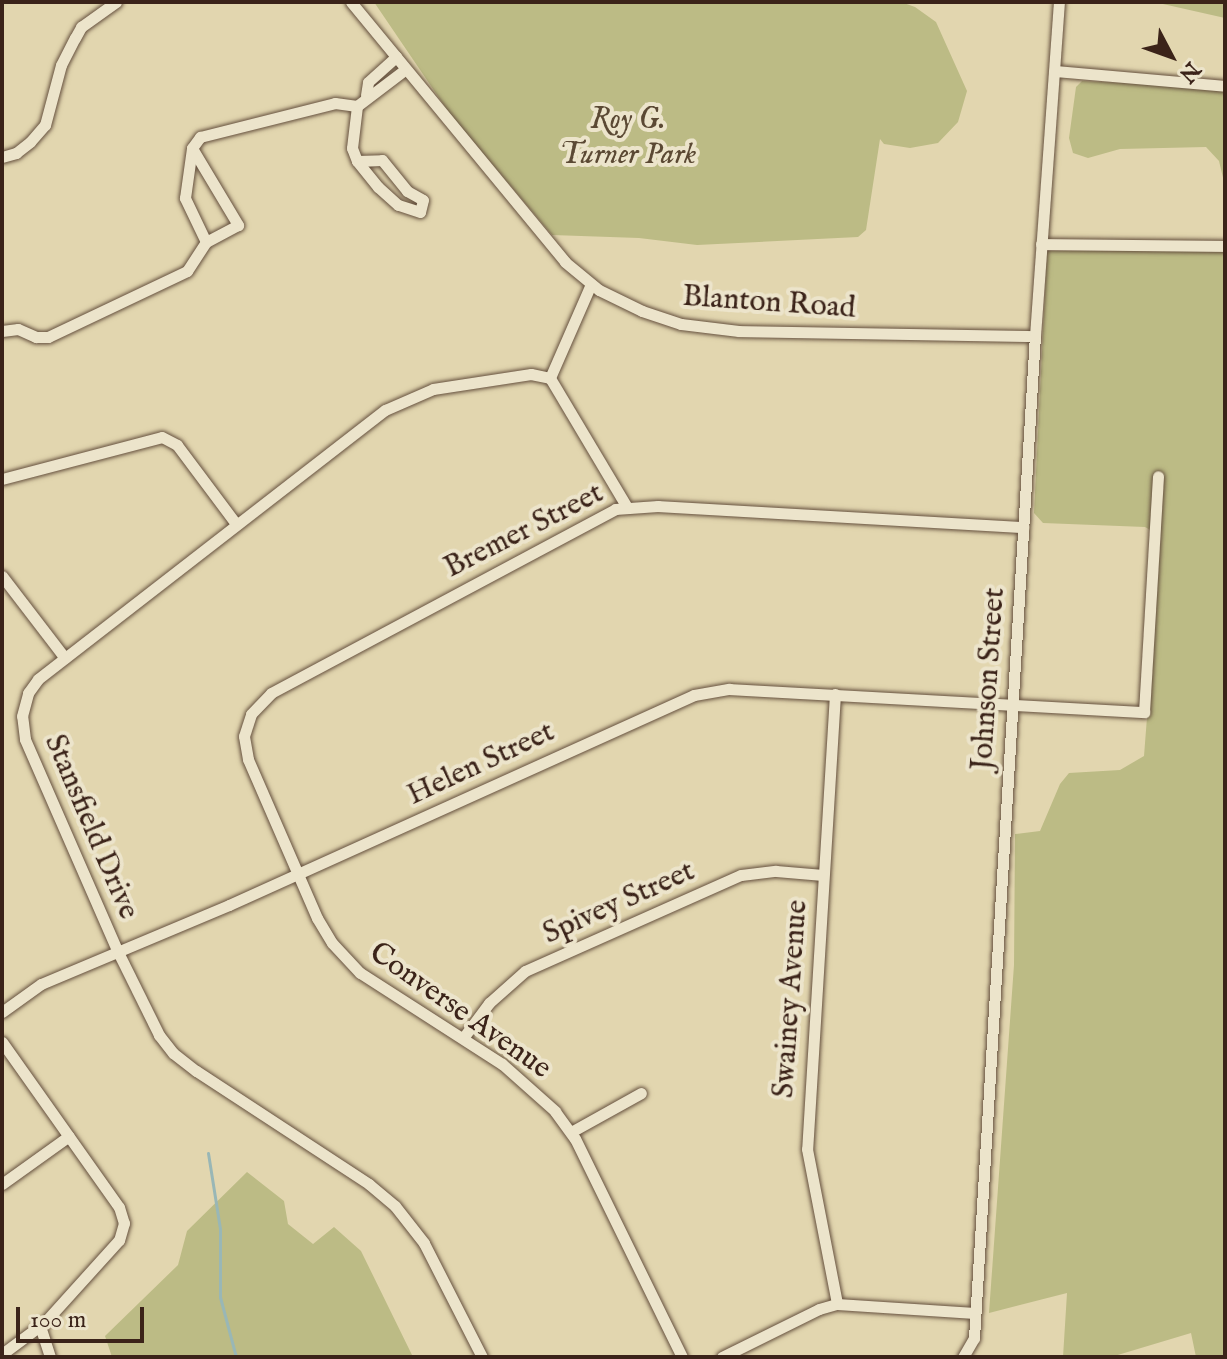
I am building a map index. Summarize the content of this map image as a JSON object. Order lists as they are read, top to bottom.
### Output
{
  "streets": {
    "street": [
      "Blanton Road",
      "Bremer Street",
      "Johnson Street",
      "Helen Street",
      "Stansfield Drive",
      "Spivey Street",
      "Swainey Avenue",
      "Converse Avenue"
    ]
  },
  "crossings": [
    ["Blanton Road", "Johnson Street"],
    ["Bremer Street", "Johnson Street"],
    ["Bremer Street", "Helen Street"],
    ["Bremer Street", "Converse Avenue"],
    ["Johnson Street", "Helen Street"],
    ["Helen Street", "Stansfield Drive"],
    ["Helen Street", "Swainey Avenue"],
    ["Helen Street", "Converse Avenue"],
    ["Spivey Street", "Swainey Avenue"],
    ["Spivey Street", "Converse Avenue"]
  ],
  "parks": ["Roy G. Turner Park"],
  "scale_bar": "100 m",
  "north": "bottom right"
}
